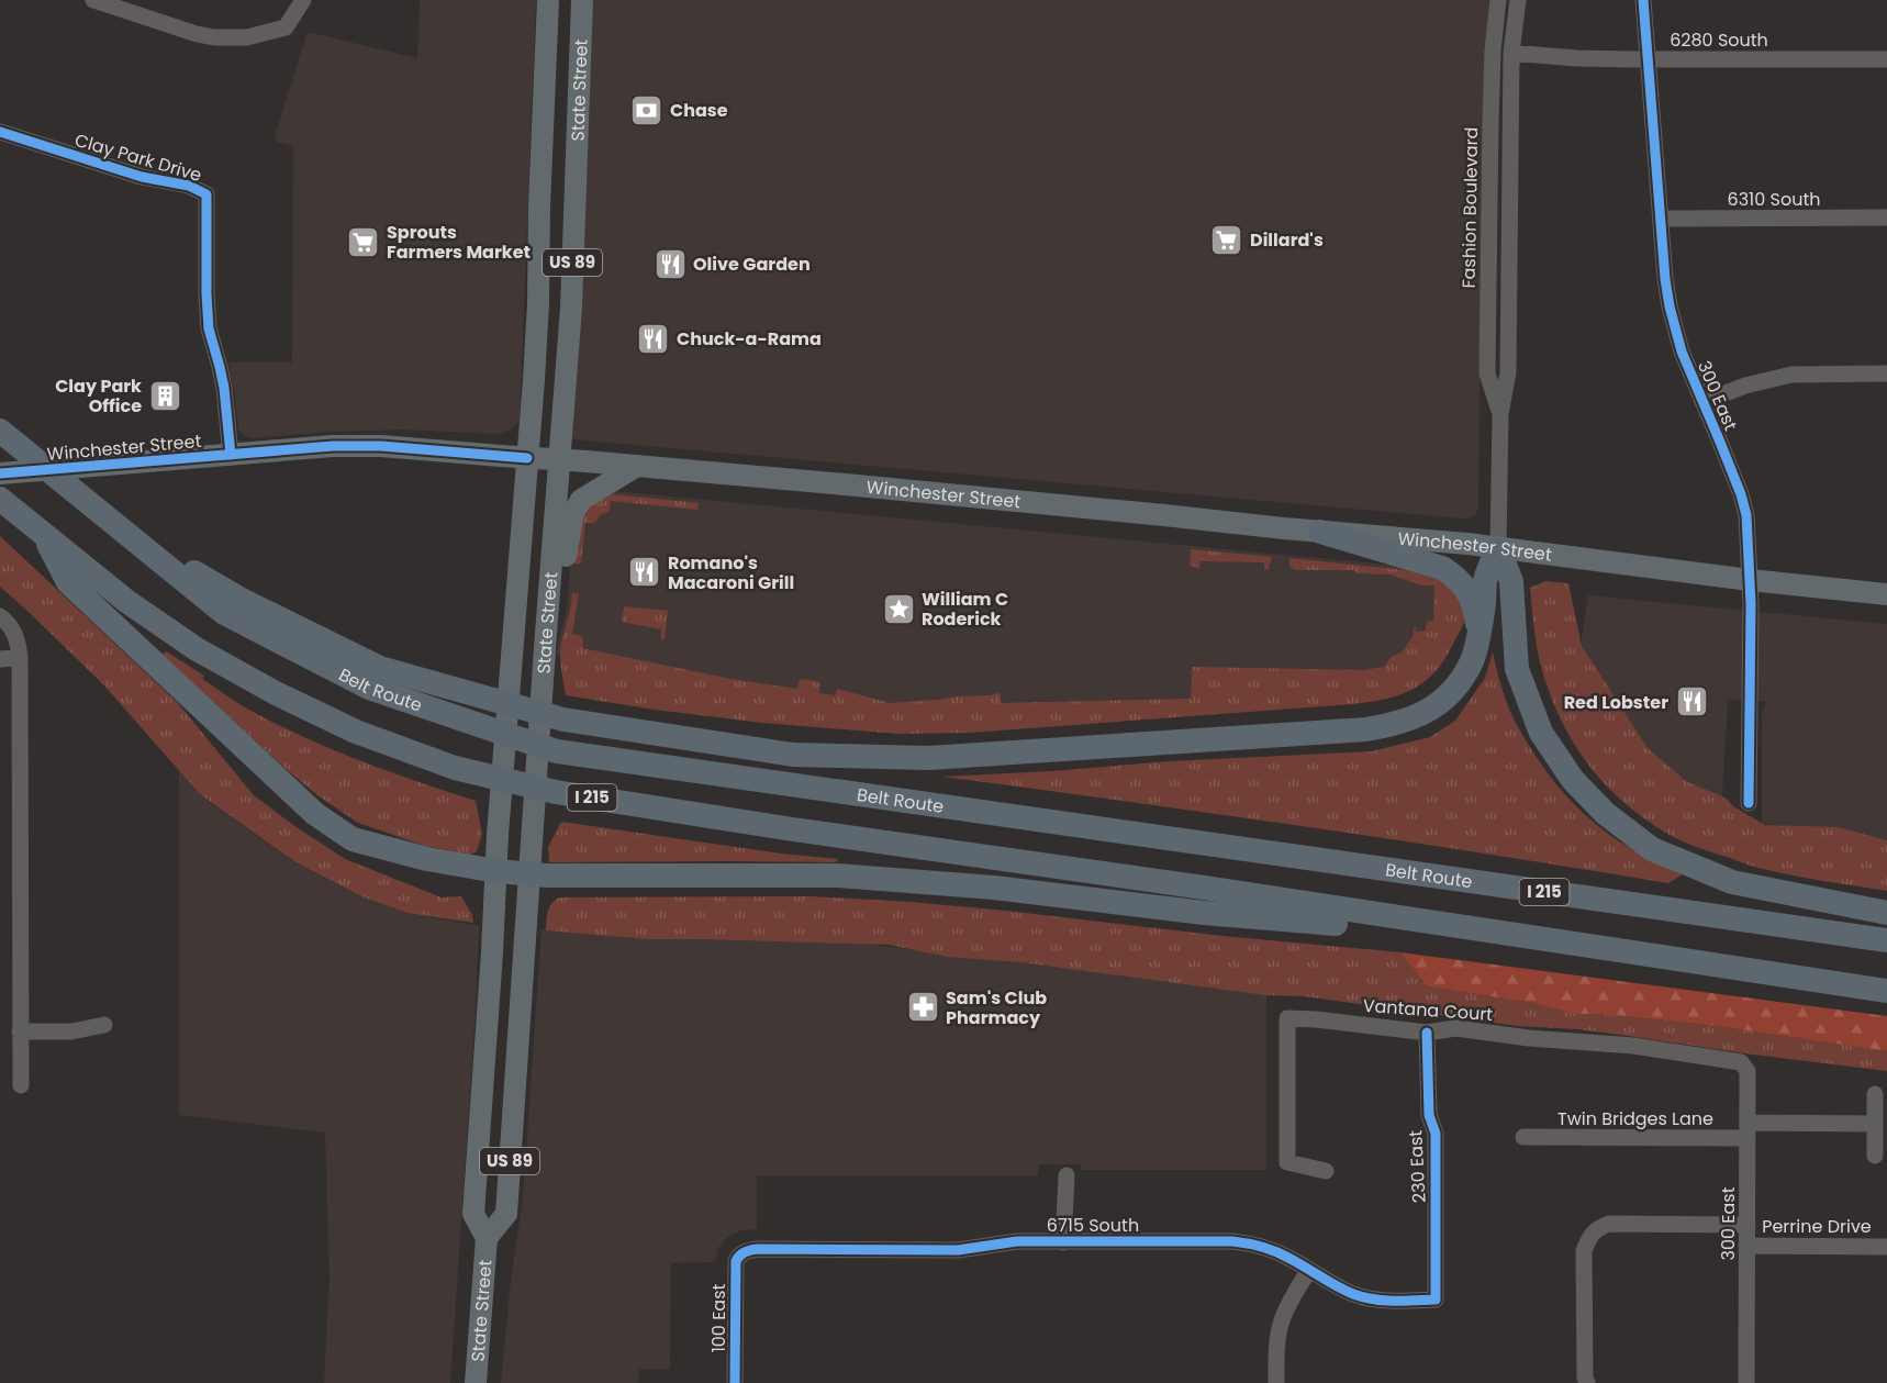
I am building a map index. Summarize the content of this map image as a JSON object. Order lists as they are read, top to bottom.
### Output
{
  "streets": {
    "highway": ["Belt Route", "I 215"],
    "main road": ["State Street", "US 89", "Winchester Street"],
    "street": [
      "6280 South",
      "Clay Park Drive",
      "6310 South",
      "Fashion Boulevard",
      "300 East",
      "Vantana Court",
      "Twin Bridges Lane",
      "230 East",
      "6715 South",
      "Perrine Drive",
      "100 East"
    ]
  },
  "crossings": [
    ["6280 South", "Fashion Boulevard"],
    ["6280 South", "300 East"],
    ["State Street", "Winchester Street"],
    ["Clay Park Drive", "Winchester Street"],
    ["6310 South", "300 East"],
    ["Fashion Boulevard", "Winchester Street"],
    ["300 East", "Winchester Street"],
    ["300 East", "Vantana Court"],
    ["300 East", "Twin Bridges Lane"],
    ["300 East", "Perrine Drive"],
    ["Vantana Court", "230 East"],
    ["230 East", "6715 South"],
    ["6715 South", "100 East"]
  ],
  "places": {
    "bank": ["Chase"],
    "supermarket": ["Dillard's", "Sprouts Farmers Market"],
    "restaurant": [
      "Olive Garden",
      "Chuck-a-Rama",
      "Romano's Macaroni Grill",
      "Red Lobster"
    ],
    "building": ["Clay Park Office"],
    "place": ["William C Roderick"],
    "pharmacy": ["Sam's Club Pharmacy"]
  }
}
